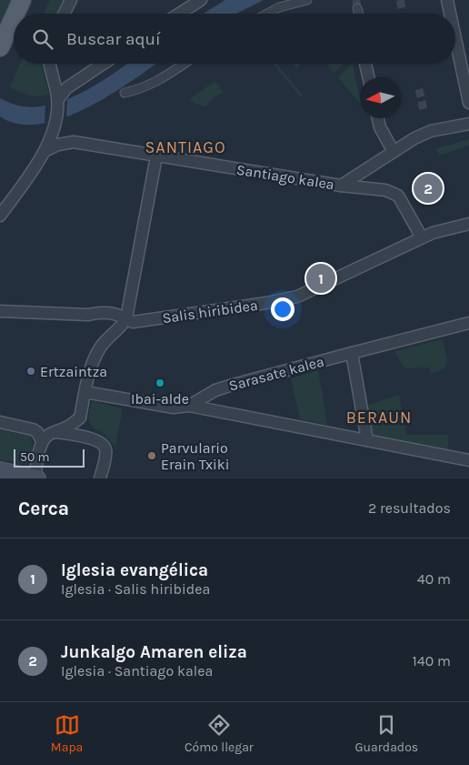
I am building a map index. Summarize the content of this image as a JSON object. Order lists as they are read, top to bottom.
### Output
{
  "streets": {
    "street": ["Santiago kalea", "Salis hiribidea", "Sarasate kalea"]
  },
  "crossings": [
    ["Santiago kalea", "Salis hiribidea"]
  ],
  "districts": ["SANTIAGO", "BERAUN"],
  "places": ["Ertzaintza", "Ibai-alde", "Parvulario Erain Txiki"],
  "scale_bar": "50 m",
  "north": "left",
  "page": {
    "search": "Buscar aquí",
    "pins": ["2", "1"],
    "scale": "50 m",
    "heading": ["Cerca", "2 resultados"],
    "list": [
      {
        "mark": "1",
        "name": "Iglesia evangélica",
        "note": "Iglesia · Salis hiribidea",
        "value": "40 m"
      },
      {
        "mark": "2",
        "name": "Junkalgo Amaren eliza",
        "note": "Iglesia · Santiago kalea",
        "value": "140 m"
      }
    ],
    "nav": ["Mapa", "Cómo llegar", "Guardados"]
  }
}
